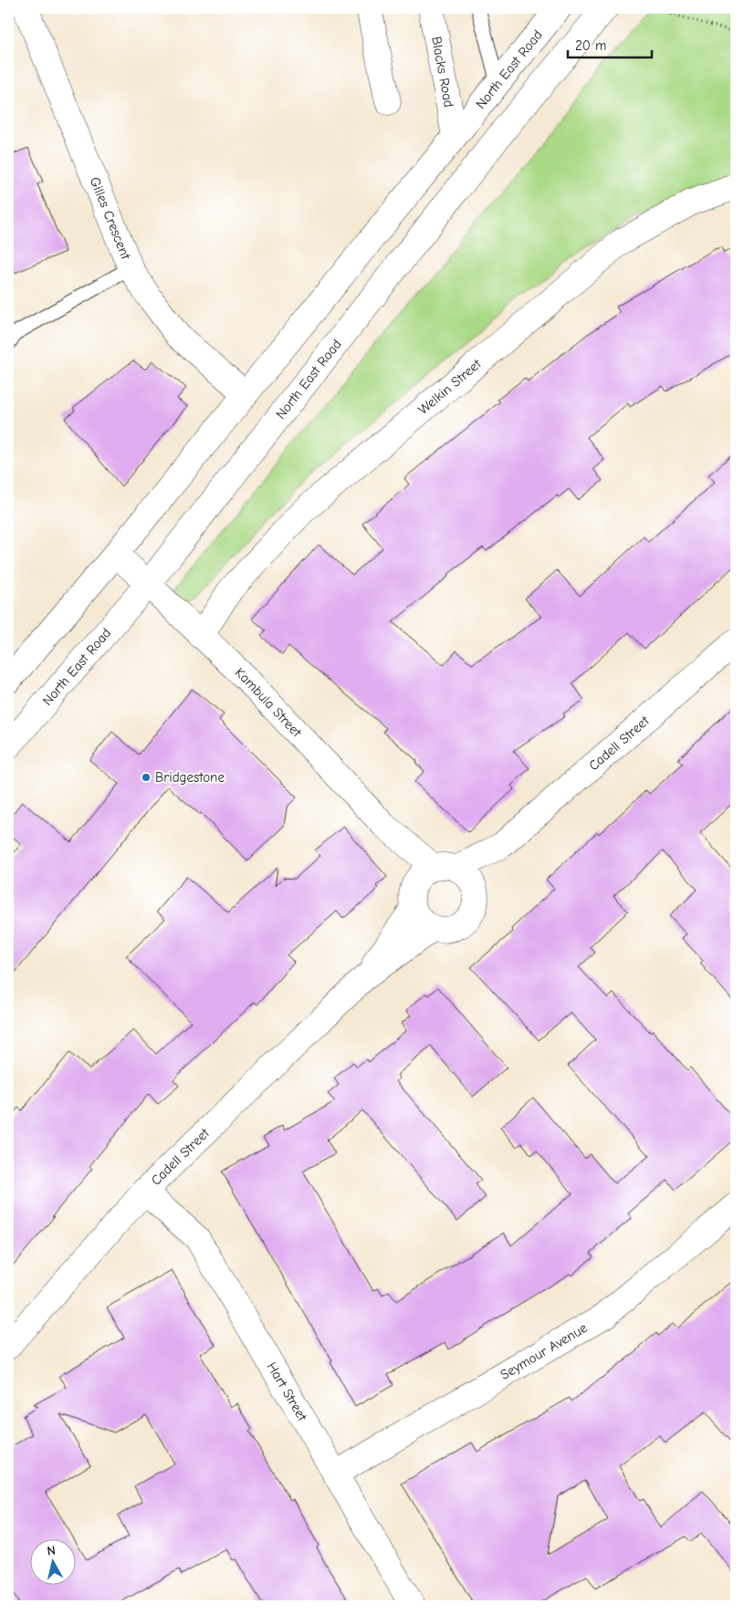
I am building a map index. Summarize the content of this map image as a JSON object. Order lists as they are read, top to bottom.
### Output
{
  "streets": {
    "main road": [
      "North East Road",
      "Blacks Road",
      "Gilles Crescent",
      "Welkin Street",
      "Kambula Street",
      "Cadell Street",
      "Seymour Avenue",
      "Hart Street"
    ]
  },
  "crossings": [
    ["North East Road", "Blacks Road"],
    ["North East Road", "Gilles Crescent"],
    ["North East Road", "Kambula Street"],
    ["Welkin Street", "Kambula Street"],
    ["Kambula Street", "Cadell Street"],
    ["Cadell Street", "Hart Street"],
    ["Seymour Avenue", "Hart Street"]
  ],
  "places": ["Bridgestone"],
  "scale_bar": "20 m",
  "north": "top"
}
